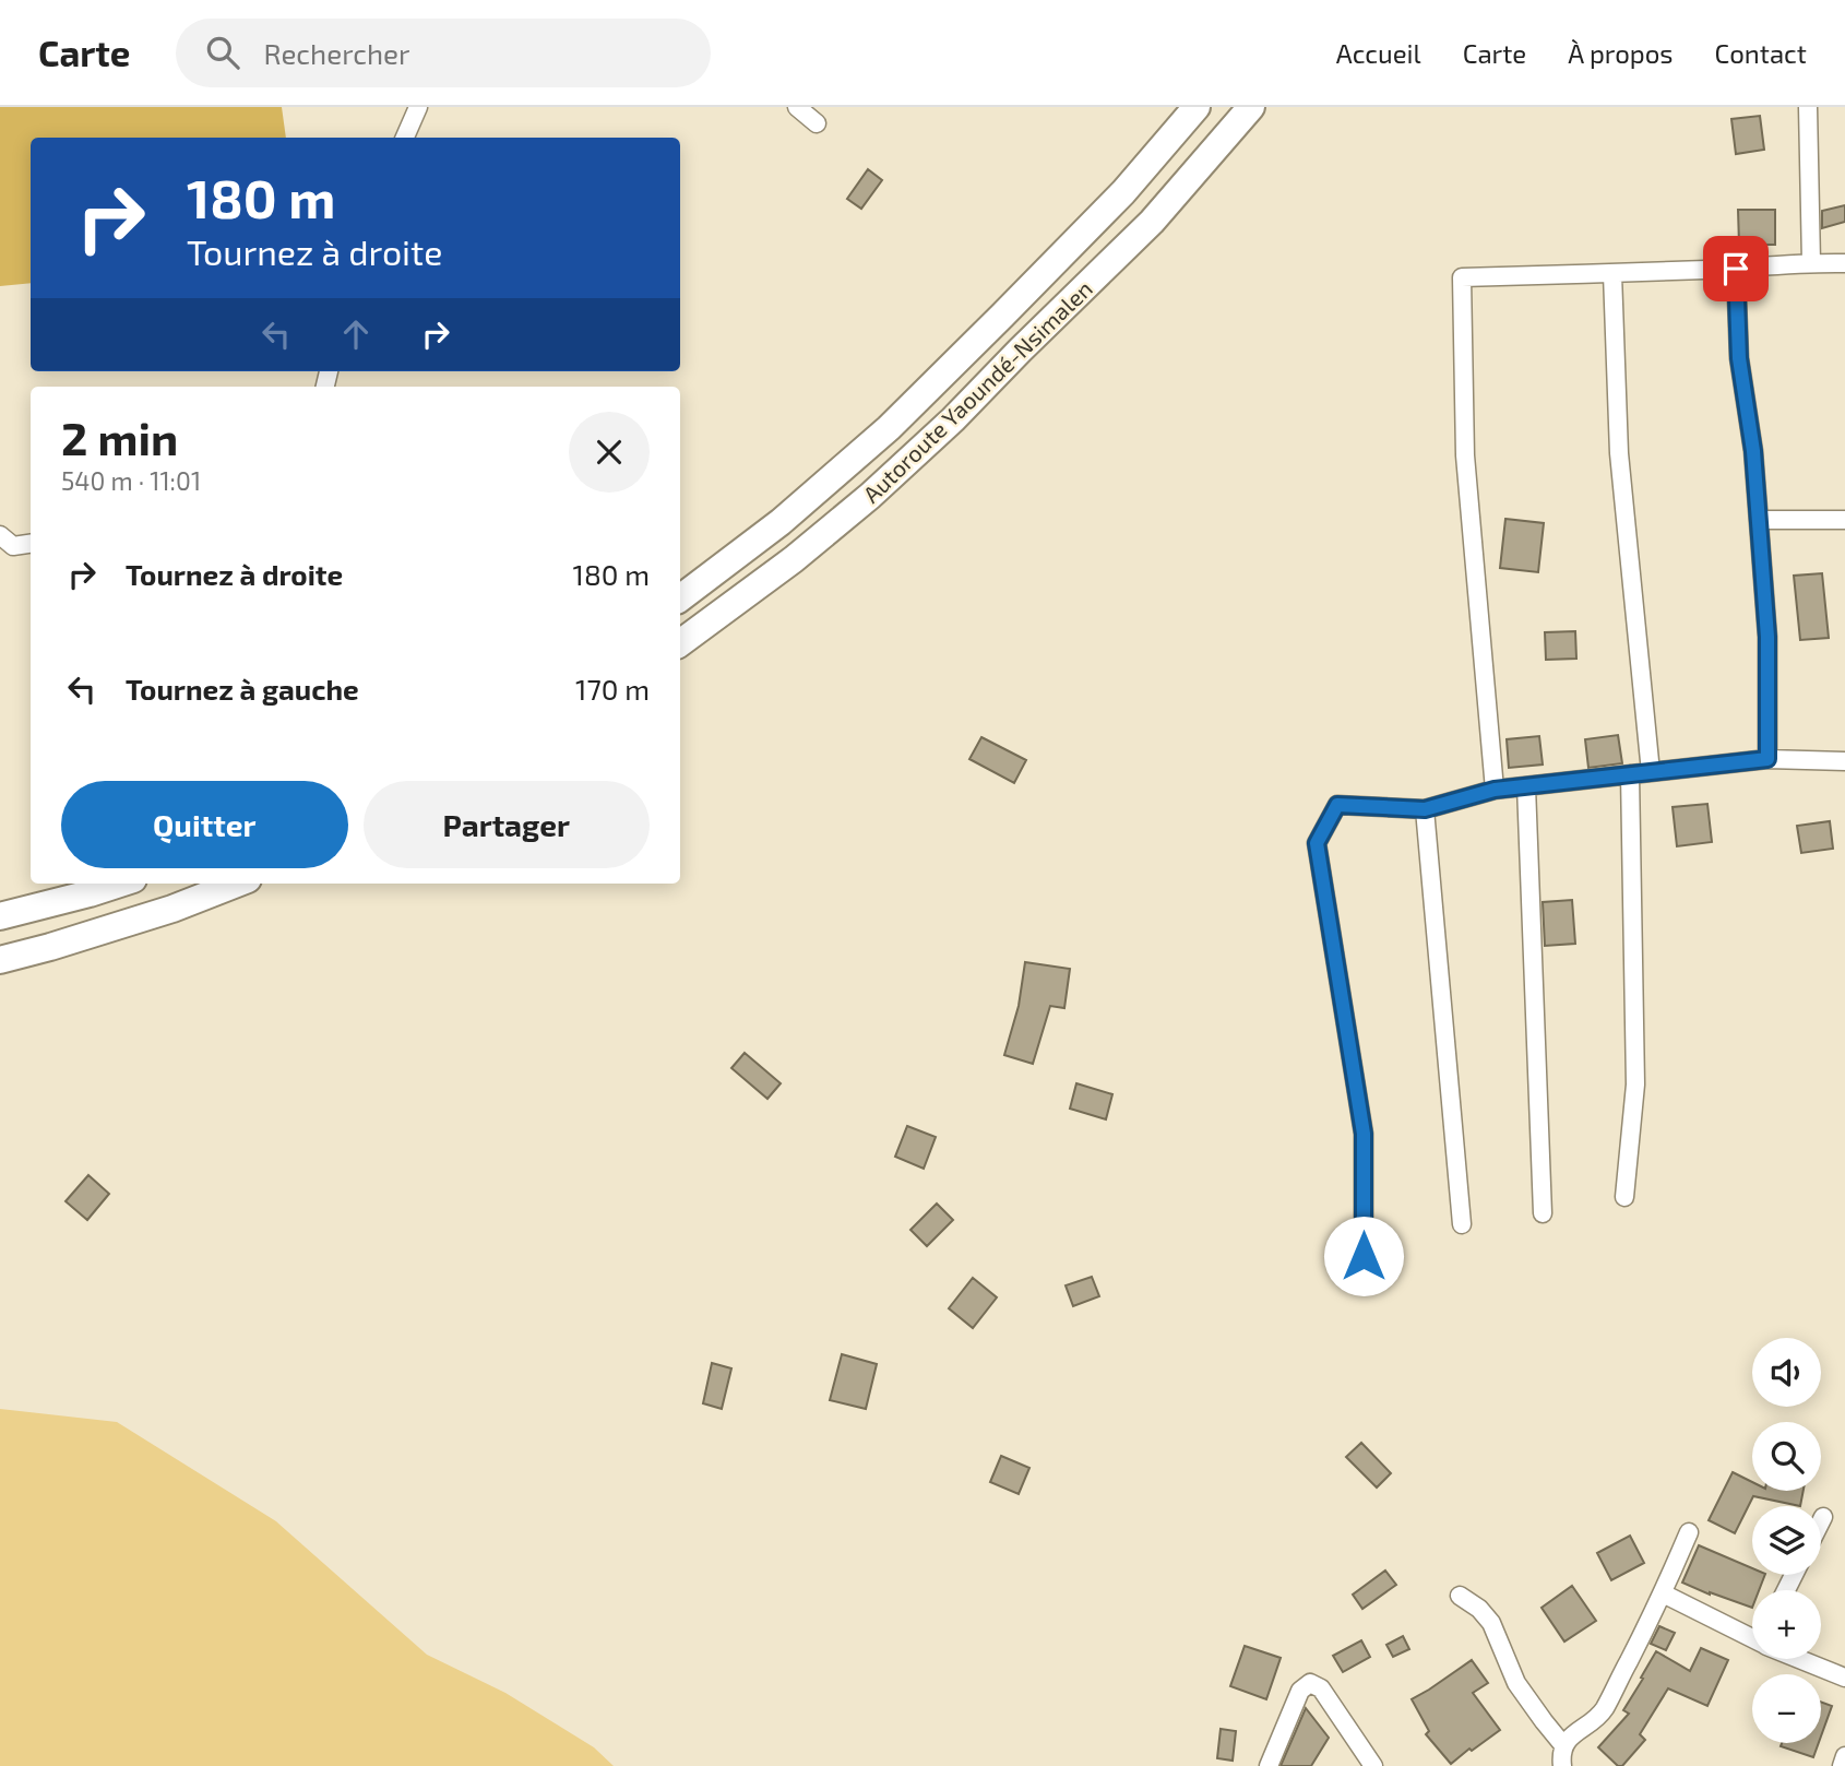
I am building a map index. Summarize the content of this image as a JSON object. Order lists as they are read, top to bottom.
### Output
{
  "streets": {
    "highway": ["Autoroute Yaoundé-Nsimalen"]
  },
  "page": {
    "header": "Carte",
    "search": "Rechercher",
    "nav": [
      "Accueil",
      "Carte",
      "À propos",
      "Contact"
    ],
    "turn": ["180 m", "Tournez à droite"],
    "heading": ["2 min", "540 m · 11:01"],
    "list": [
      {
        "name": "Tournez à droite",
        "value": "180 m"
      },
      {
        "name": "Tournez à gauche",
        "value": "170 m"
      }
    ],
    "buttons": ["Quitter", "Partager"],
    "map_buttons": ["+", "−"]
  }
}
